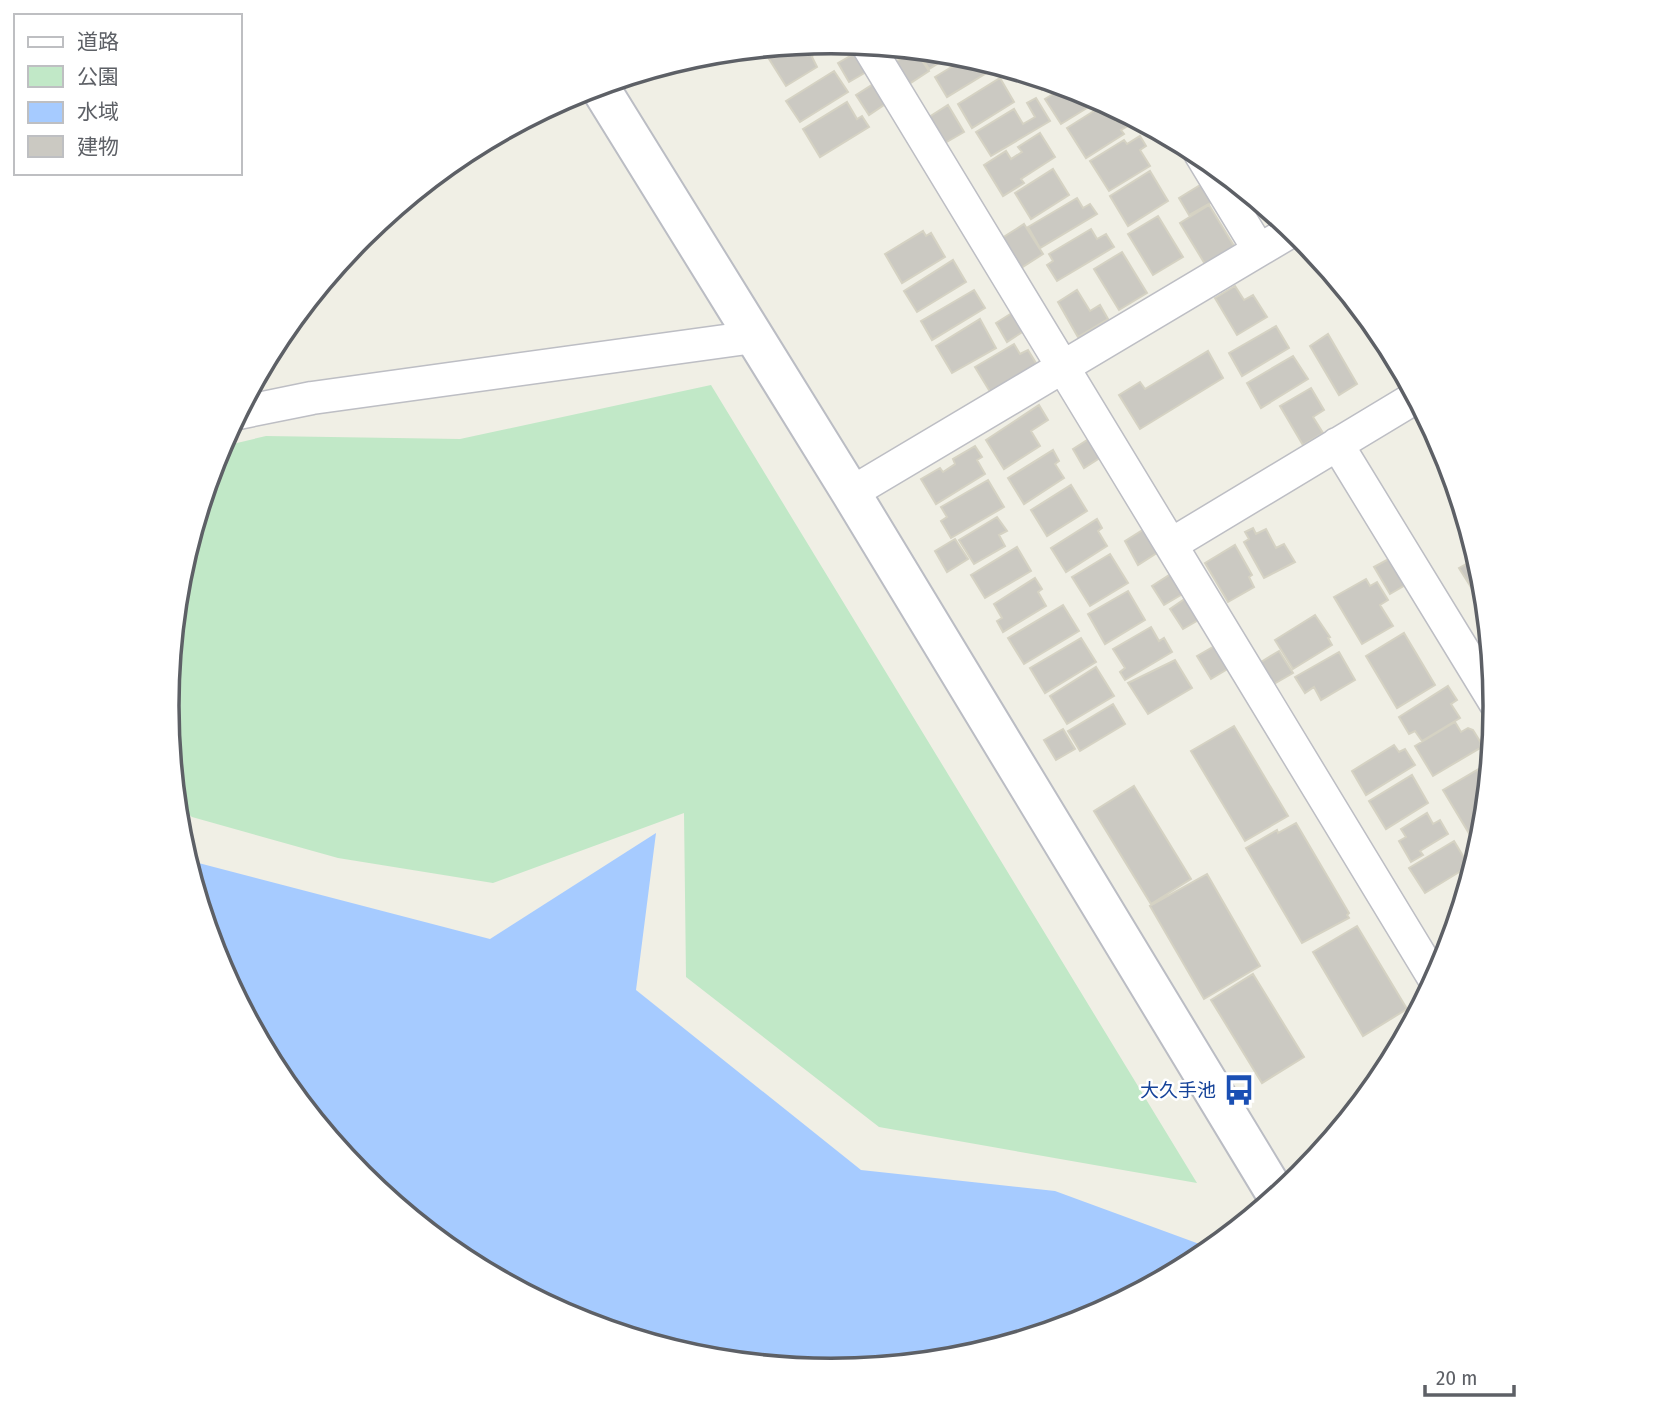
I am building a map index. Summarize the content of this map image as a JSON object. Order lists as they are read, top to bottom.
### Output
{
  "places": {
    "bus stop": ["大久手池"]
  },
  "legend": [
    "道路",
    "公園",
    "水域",
    "建物"
  ],
  "scale_bar": "20 m"
}
